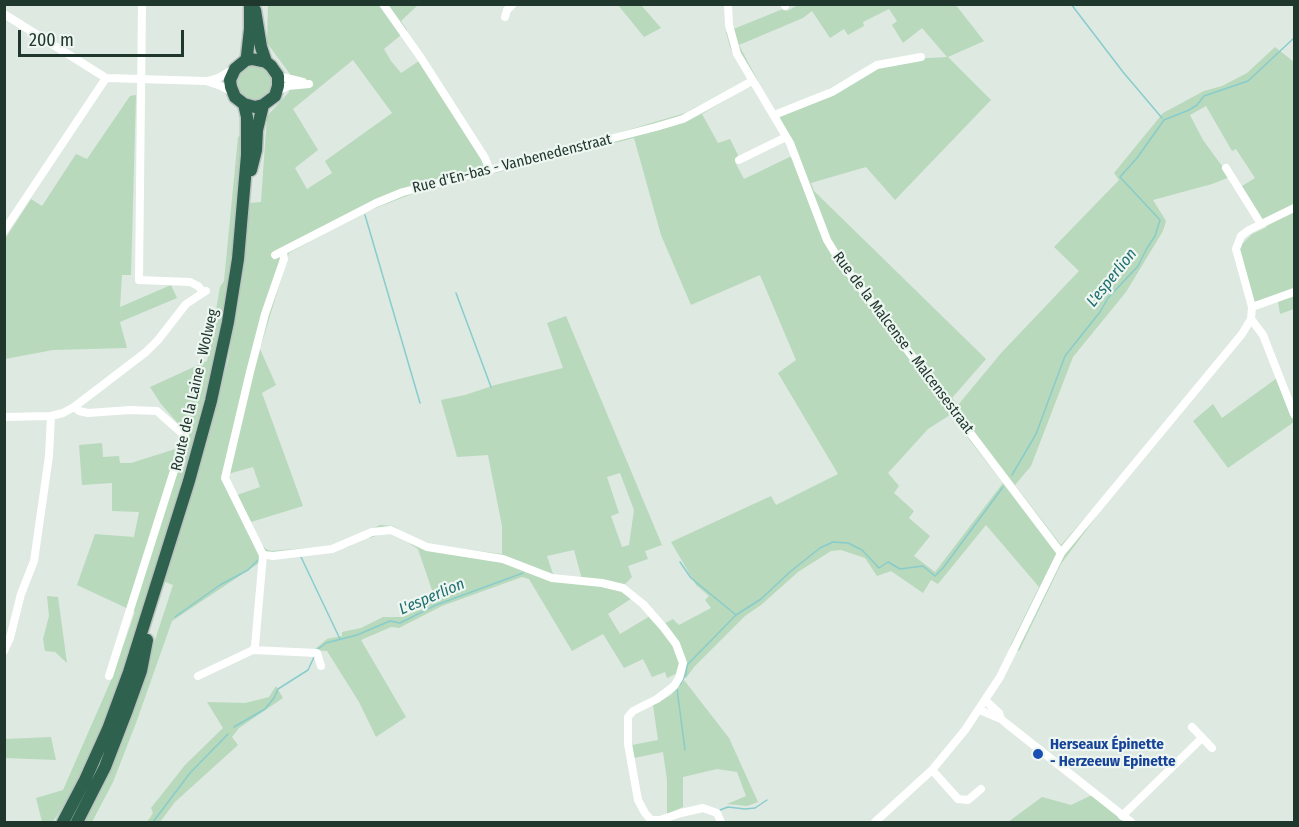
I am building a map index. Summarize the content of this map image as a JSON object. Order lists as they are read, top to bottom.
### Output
{
  "streets": {
    "highway": ["Route de la Laine - Wolweg"],
    "street": ["Rue d'En-bas - Vanbenedenstraat", "Rue de la Malcense - Malcensestraat"]
  },
  "crossings": [
    ["Rue d'En-bas - Vanbenedenstraat", "Rue de la Malcense - Malcensestraat"]
  ],
  "water": ["L'esperlion"],
  "places": ["Herseaux Épinette - Herzeeuw Epinette"],
  "scale_bar": "200 m"
}
